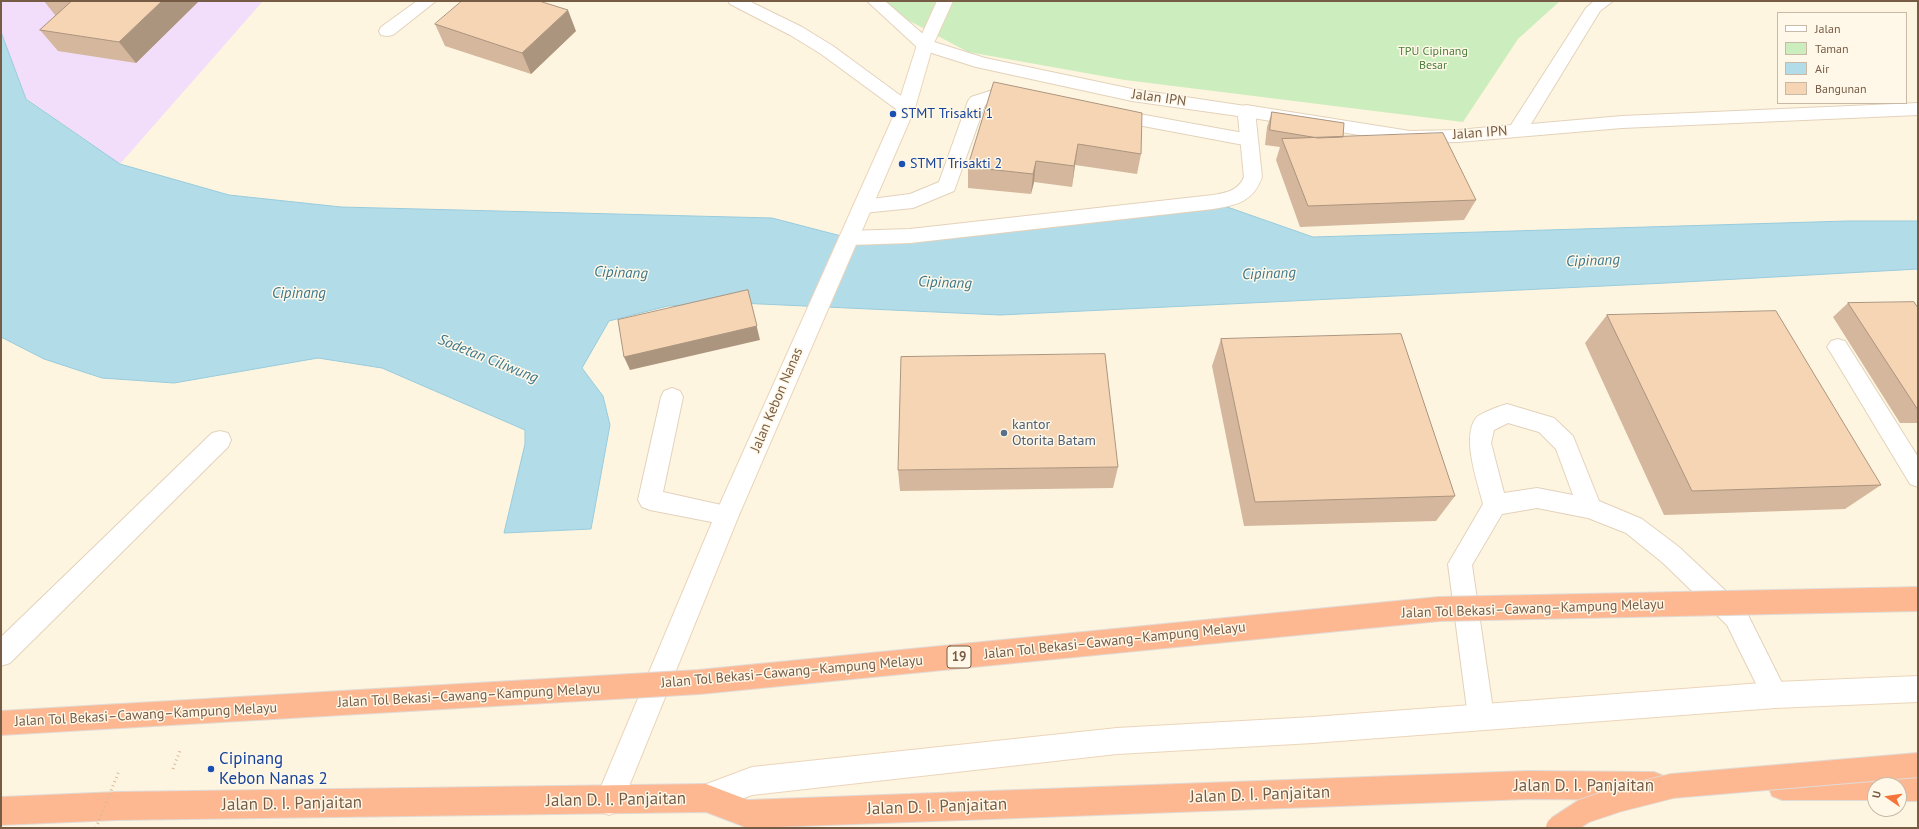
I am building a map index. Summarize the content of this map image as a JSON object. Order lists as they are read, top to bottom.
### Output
{
  "streets": {
    "highway": ["Jalan Tol Bekasi–Cawang–Kampung Melayu", "19", "Jalan D. I. Panjaitan"],
    "street": ["Jalan IPN", "Jalan Kebon Nanas"]
  },
  "crossings": [
    ["Jalan IPN", "Jalan Kebon Nanas"],
    ["Jalan Kebon Nanas", "Jalan D. I. Panjaitan"]
  ],
  "water": ["Cipinang", "Sodetan Ciliwung"],
  "parks": ["TPU Cipinang Besar"],
  "places": [
    "STMT Trisakti 1",
    "STMT Trisakti 2",
    "kantor Otorita Batam",
    "Cipinang Kebon Nanas 2"
  ],
  "legend": [
    "Jalan",
    "Taman",
    "Air",
    "Bangunan"
  ],
  "north": "left"
}
